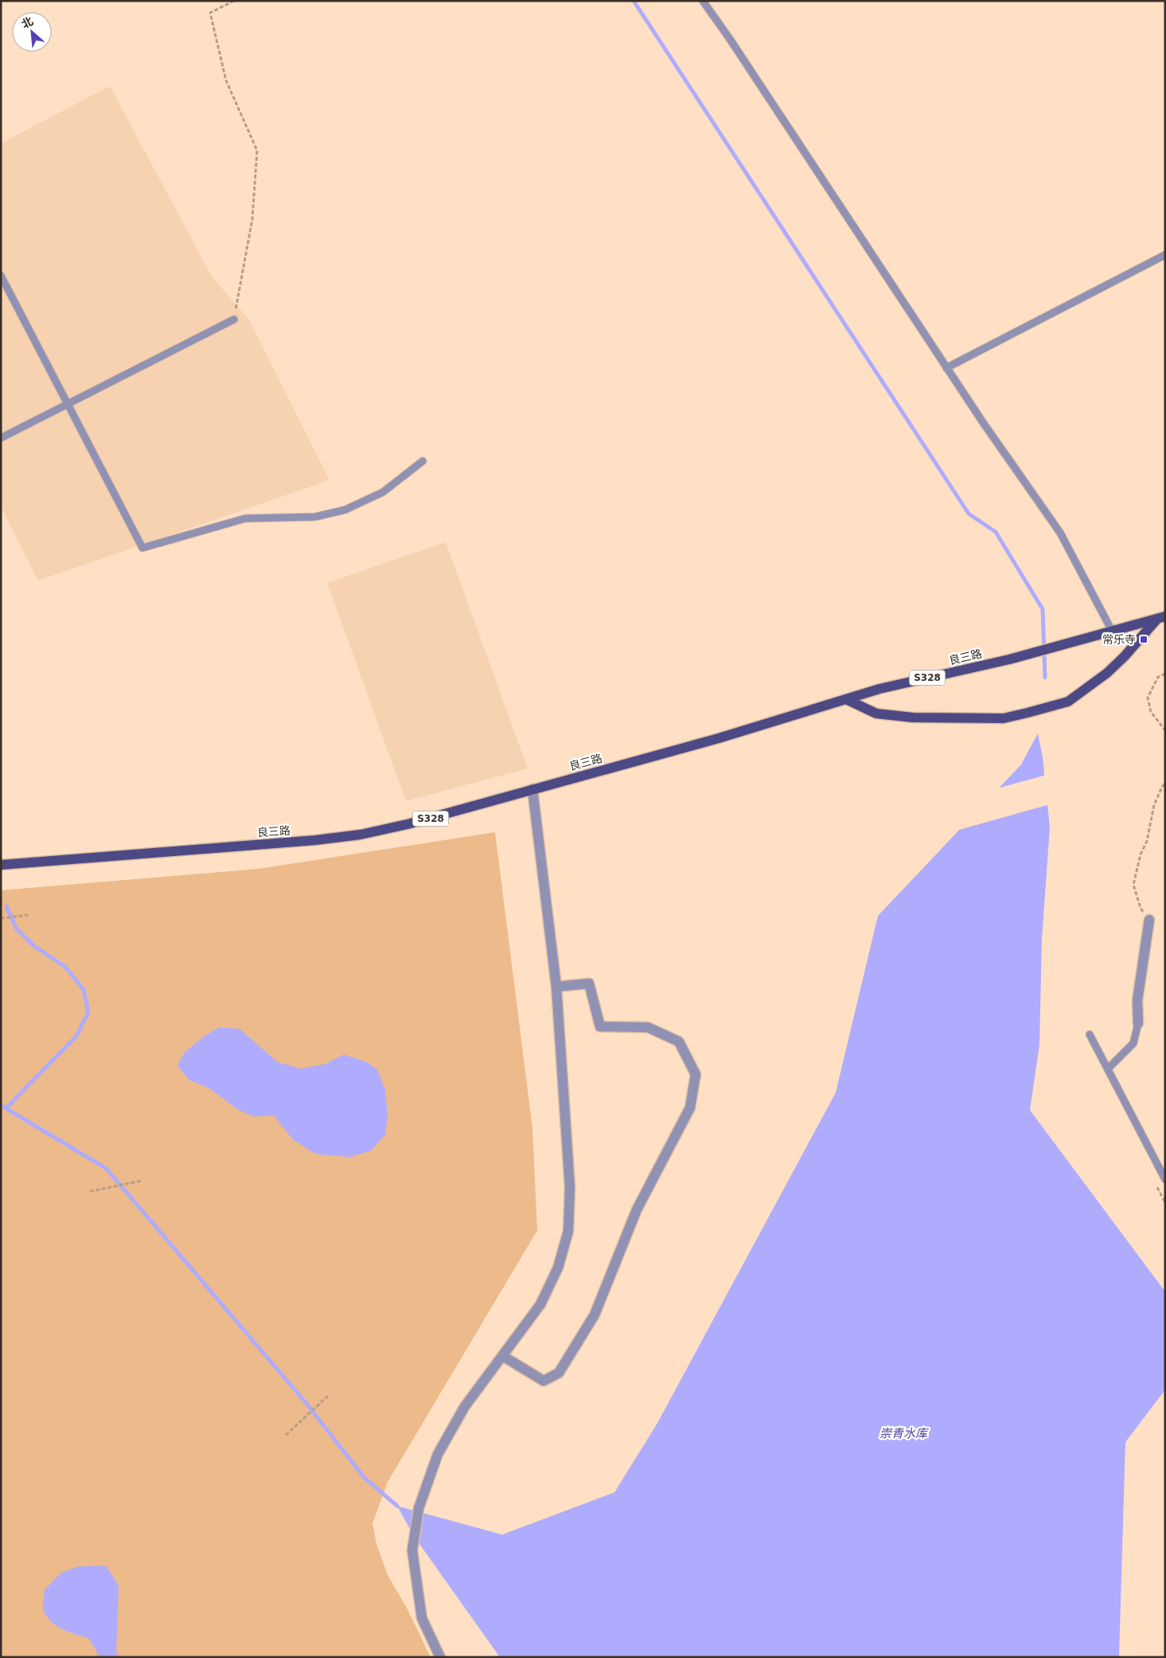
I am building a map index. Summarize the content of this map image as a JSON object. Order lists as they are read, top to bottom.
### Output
{
  "streets": {
    "main road": ["良三路", "S328"]
  },
  "water": ["崇青水库"],
  "places": {
    "transit": ["常乐寺"]
  },
  "north": "top left"
}
